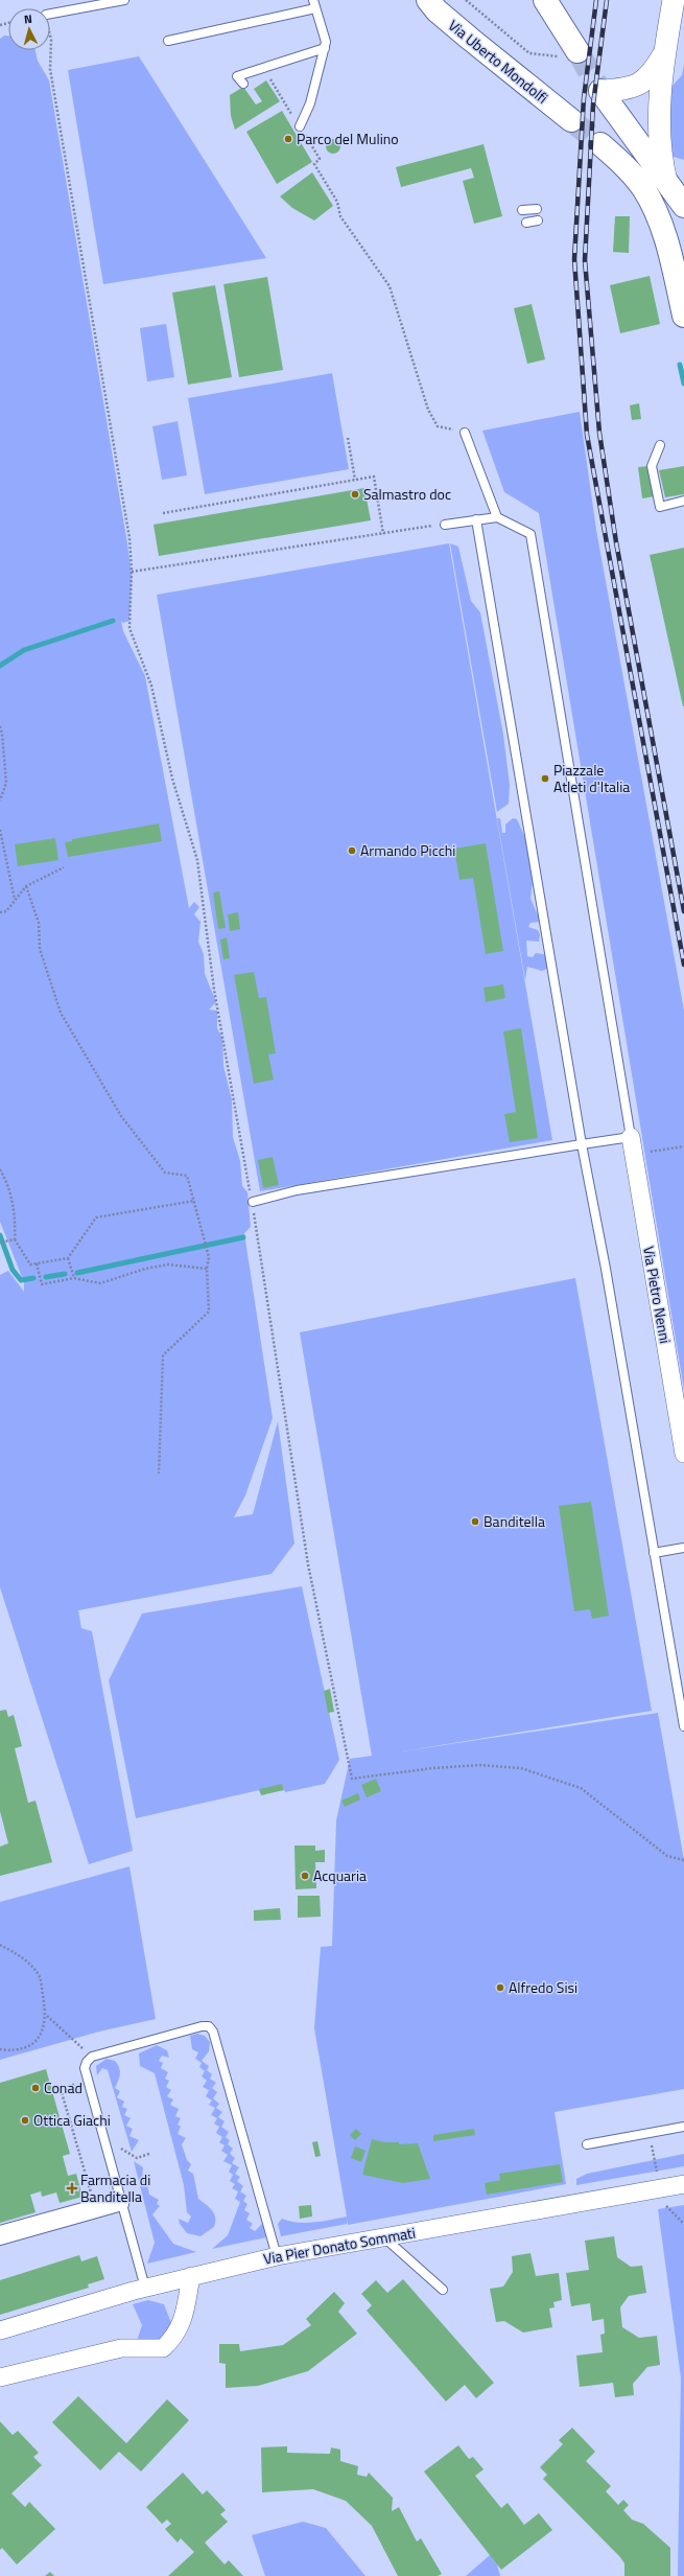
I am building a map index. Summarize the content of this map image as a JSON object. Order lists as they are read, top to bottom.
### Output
{
  "streets": {
    "main road": ["Via Uberto Mondolfi"],
    "street": ["Via Pietro Nenni", "Via Pier Donato Sommati"]
  },
  "places": {
    "other": [
      "Parco del Mulino",
      "Salmastro doc",
      "Piazzale Atleti d'Italia",
      "Armando Picchi",
      "Banditella",
      "Acquaria",
      "Alfredo Sisi",
      "Conad",
      "Ottica Giachi"
    ],
    "health": ["Farmacia di Banditella"]
  },
  "north": "top"
}
